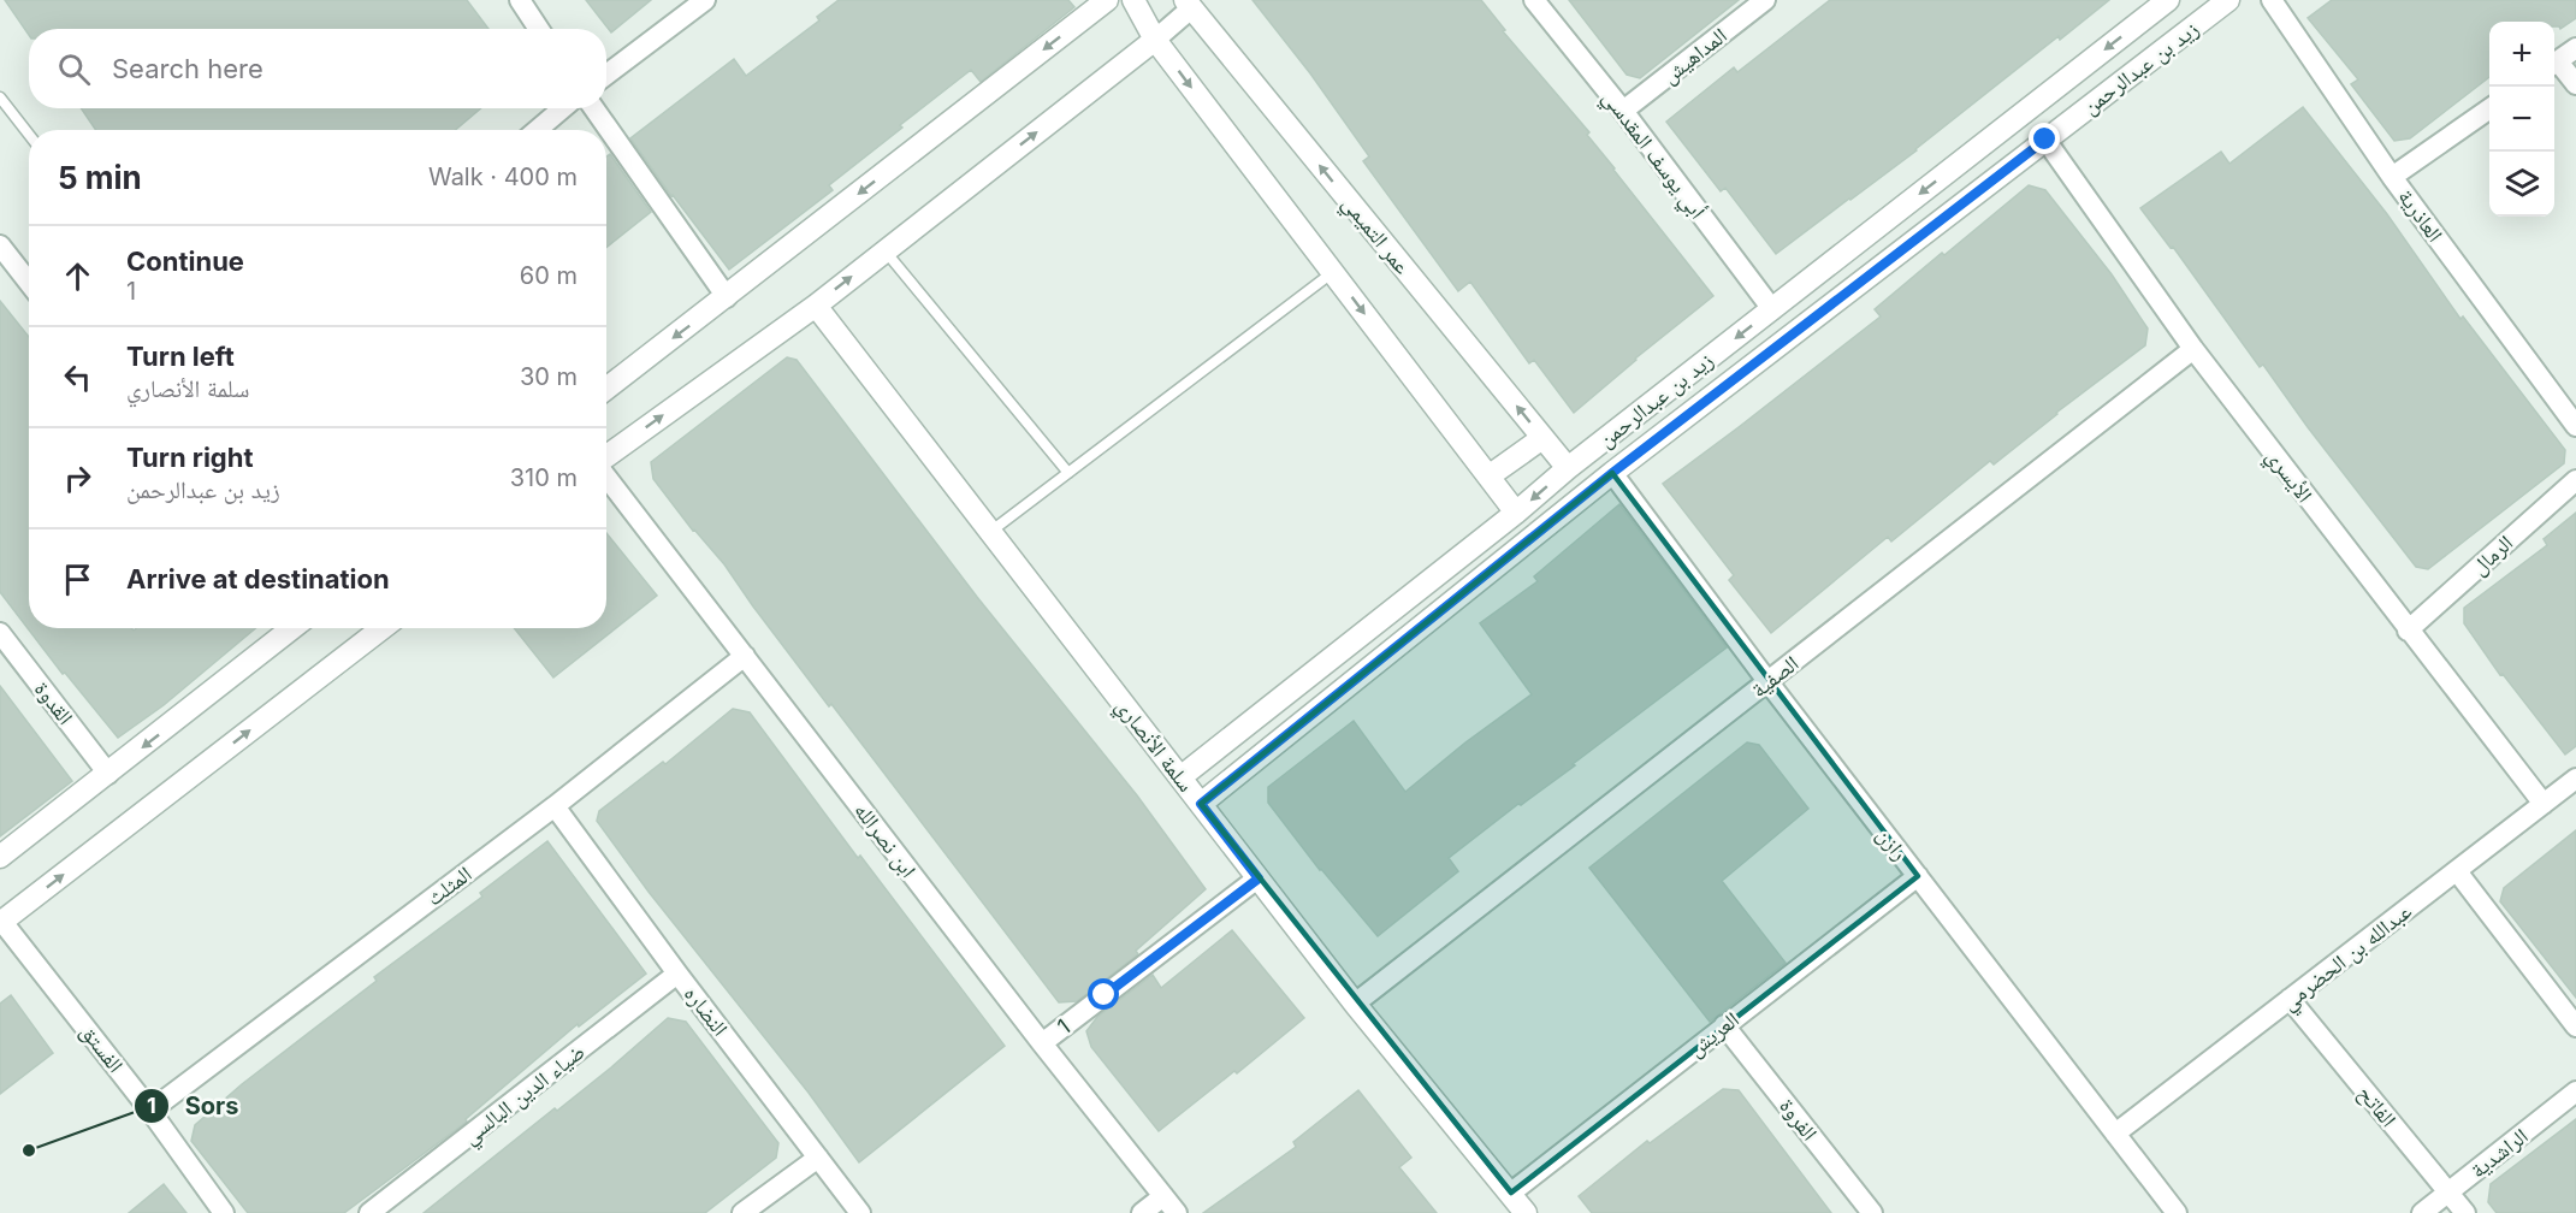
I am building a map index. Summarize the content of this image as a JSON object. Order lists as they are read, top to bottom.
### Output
{
  "streets": {
    "street": [
      "المداهيش",
      "زيد بن عبدالرحمن",
      "أبي يوسف المقدسي",
      "العاذرية",
      "عمر التميمي",
      "الأيسري",
      "الرمال",
      "الصفية",
      "القدوة",
      "سلمة الأنصاري",
      "ابن نصرالله",
      "رازن",
      "المثلث",
      "عبدالله بن الحضرمي",
      "النضاره",
      "1",
      "العريش",
      "الفستق",
      "ضياء الدين البالسي",
      "الفاتح",
      "الفروة",
      "الراشدية"
    ]
  },
  "crossings": [
    ["المداهيش", "أبي يوسف المقدسي"],
    ["زيد بن عبدالرحمن", "أبي يوسف المقدسي"],
    ["زيد بن عبدالرحمن", "عمر التميمي"],
    ["زيد بن عبدالرحمن", "الأيسري"],
    ["زيد بن عبدالرحمن", "سلمة الأنصاري"],
    ["زيد بن عبدالرحمن", "رازن"],
    ["الأيسري", "الرمال"],
    ["الأيسري", "الصفية"],
    ["الأيسري", "عبدالله بن الحضرمي"],
    ["الصفية", "سلمة الأنصاري"],
    ["الصفية", "رازن"],
    ["سلمة الأنصاري", "1"],
    ["سلمة الأنصاري", "العريش"],
    ["ابن نصرالله", "المثلث"],
    ["ابن نصرالله", "1"],
    ["رازن", "عبدالله بن الحضرمي"],
    ["رازن", "العريش"],
    ["المثلث", "النضاره"],
    ["المثلث", "الفستق"],
    ["عبدالله بن الحضرمي", "الفاتح"],
    ["النضاره", "ضياء الدين البالسي"],
    ["العريش", "الفروة"],
    ["الفاتح", "الراشدية"]
  ],
  "places": ["Sors"],
  "page": {
    "map_buttons": ["+", "−"],
    "search": "Search here",
    "heading": ["5 min", "Walk · 400 m"],
    "list": [
      ["Continue", "1", "60 m"],
      ["Turn left", "سلمة الأنصاري", "30 m"],
      ["Turn right", "زيد بن عبدالرحمن", "310 m"],
      "Arrive at destination"
    ]
  }
}
